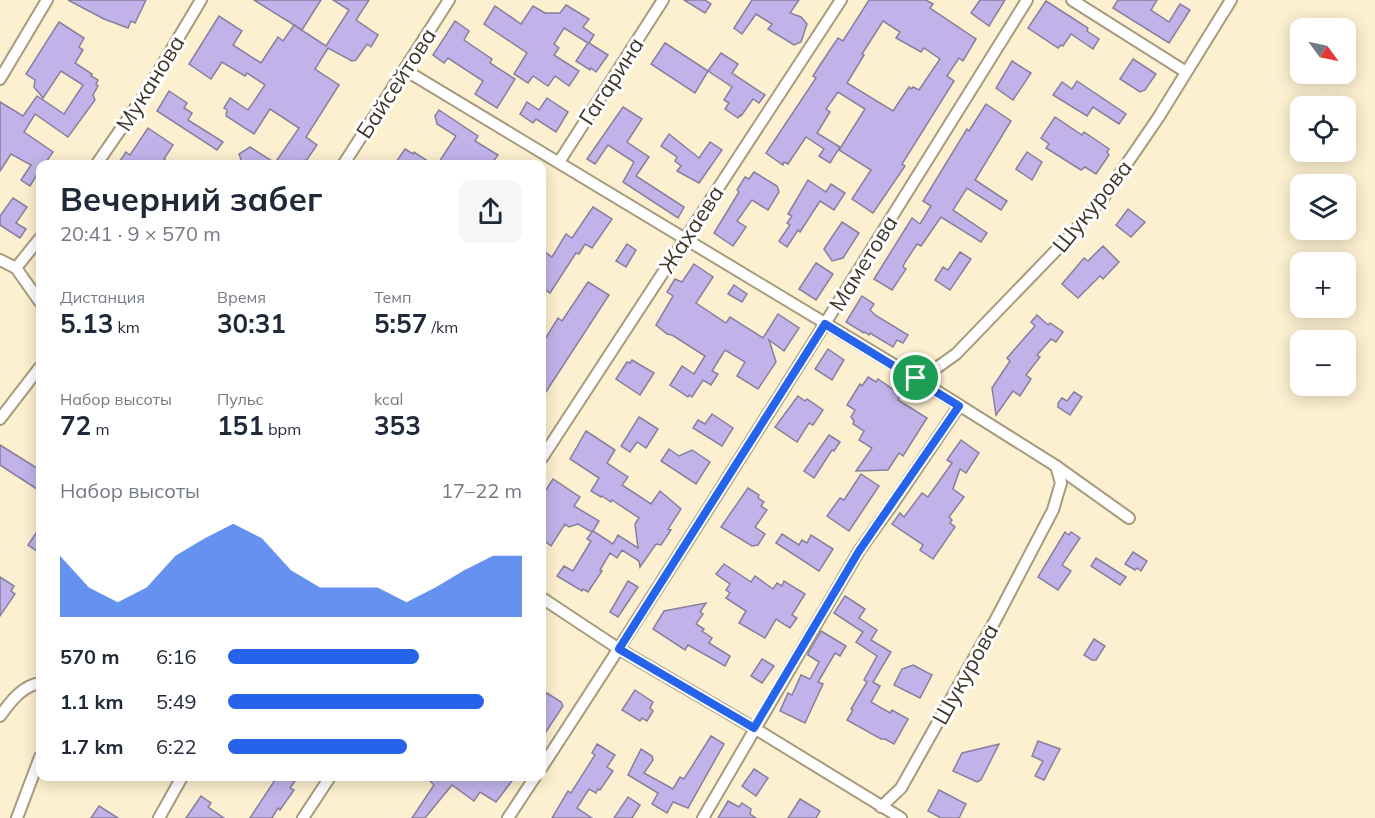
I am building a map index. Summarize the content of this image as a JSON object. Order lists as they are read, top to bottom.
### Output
{
  "streets": {
    "street": [
      "Гагарина",
      "Муканова",
      "Байсейтова",
      "Шукурова",
      "Жахаева",
      "Маметова"
    ]
  },
  "north": "bottom right",
  "page": {
    "map_buttons": ["+", "−"],
    "heading": ["Вечерний забег", "20:41 · 9 × 570 m"],
    "stats": [
      ["Дистанция", "5.13 km"],
      ["Время", "30:31"],
      ["Темп", "5:57 /km"],
      ["Набор высоты", "72 m"],
      ["Пульс", "151 bpm"],
      ["kcal", "353"]
    ],
    "chart": ["Набор высоты", "17–22 m"],
    "list": [
      {
        "name": "570 m",
        "note": "6:16"
      },
      {
        "name": "1.1 km",
        "note": "5:49"
      },
      {
        "name": "1.7 km",
        "note": "6:22"
      }
    ]
  }
}
